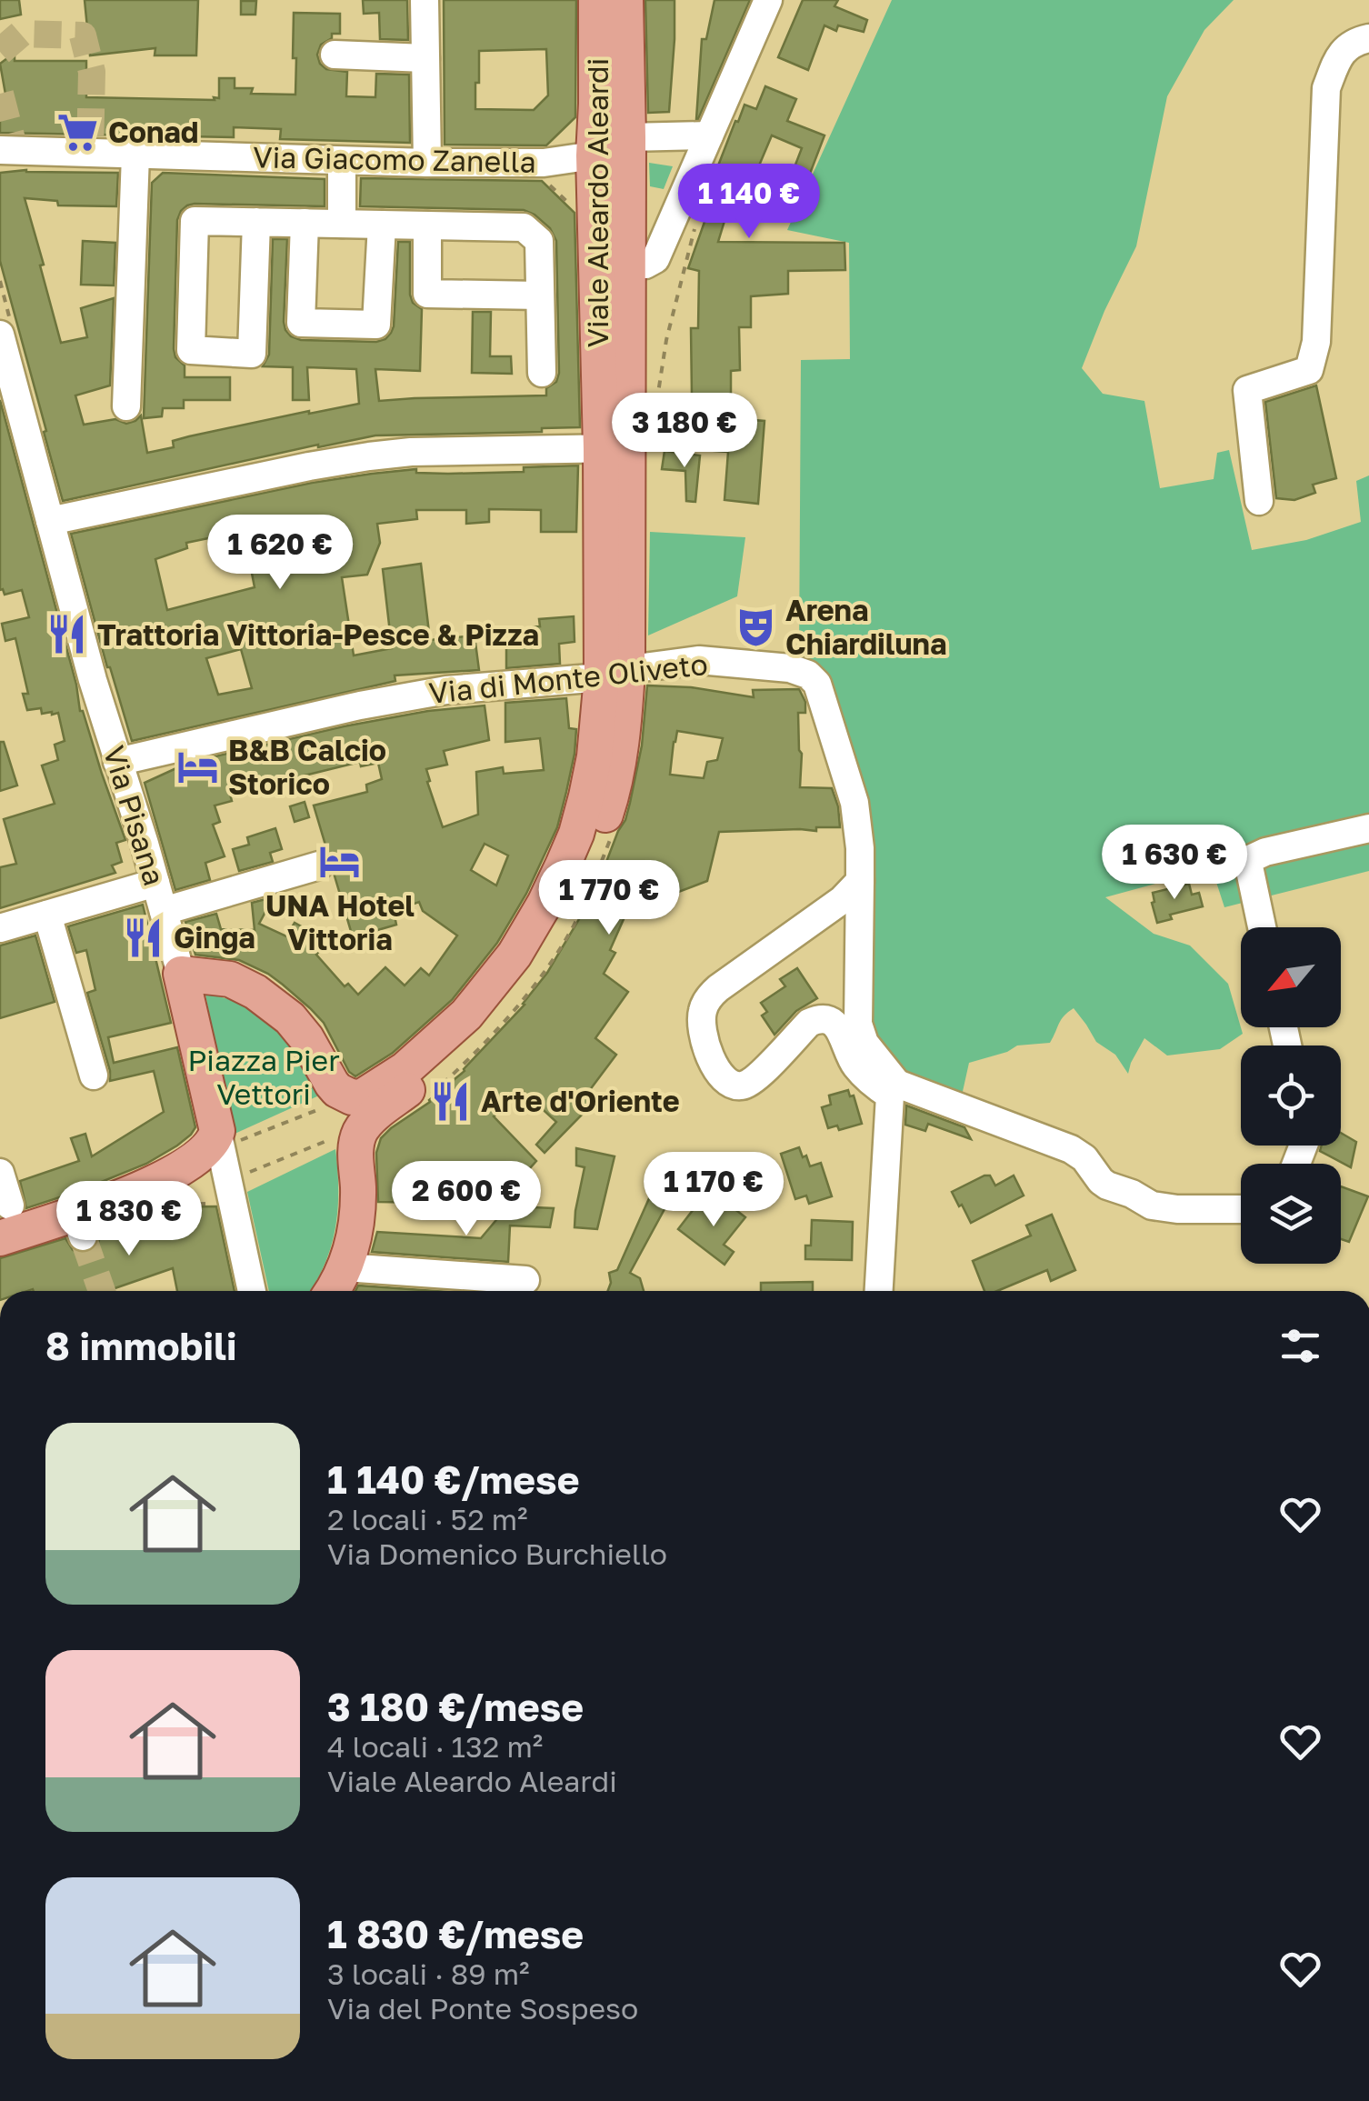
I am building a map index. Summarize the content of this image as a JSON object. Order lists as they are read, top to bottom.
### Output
{
  "streets": {
    "main road": ["Viale Aleardo Aleardi", "Via Pisana"],
    "street": ["Via Giacomo Zanella", "Via di Monte Oliveto"]
  },
  "crossings": [
    ["Via Giacomo Zanella", "Viale Aleardo Aleardi"],
    ["Viale Aleardo Aleardi", "Via di Monte Oliveto"],
    ["Via di Monte Oliveto", "Via Pisana"]
  ],
  "parks": ["Piazza Pier Vettori"],
  "places": {
    "supermarket": ["Conad"],
    "theatre": ["Arena Chiardiluna"],
    "restaurant": ["Trattoria Vittoria-Pesce & Pizza", "Ginga", "Arte d'Oriente"],
    "hotel": ["B&B Calcio Storico", "UNA Hotel Vittoria"]
  },
  "north": "bottom left",
  "page": {
    "price": [
      "1 140 €",
      "3 180 €",
      "1 620 €",
      "1 630 €",
      "1 770 €",
      "1 170 €",
      "2 600 €",
      "1 830 €"
    ],
    "heading": "8 immobili",
    "list": [
      {
        "name": "1 140 €/mese",
        "note": "2 locali · 52 m² · Via Domenico Burchiello"
      },
      {
        "name": "3 180 €/mese",
        "note": "4 locali · 132 m² · Viale Aleardo Aleardi"
      },
      {
        "name": "1 830 €/mese",
        "note": "3 locali · 89 m² · Via del Ponte Sospeso"
      }
    ]
  }
}
